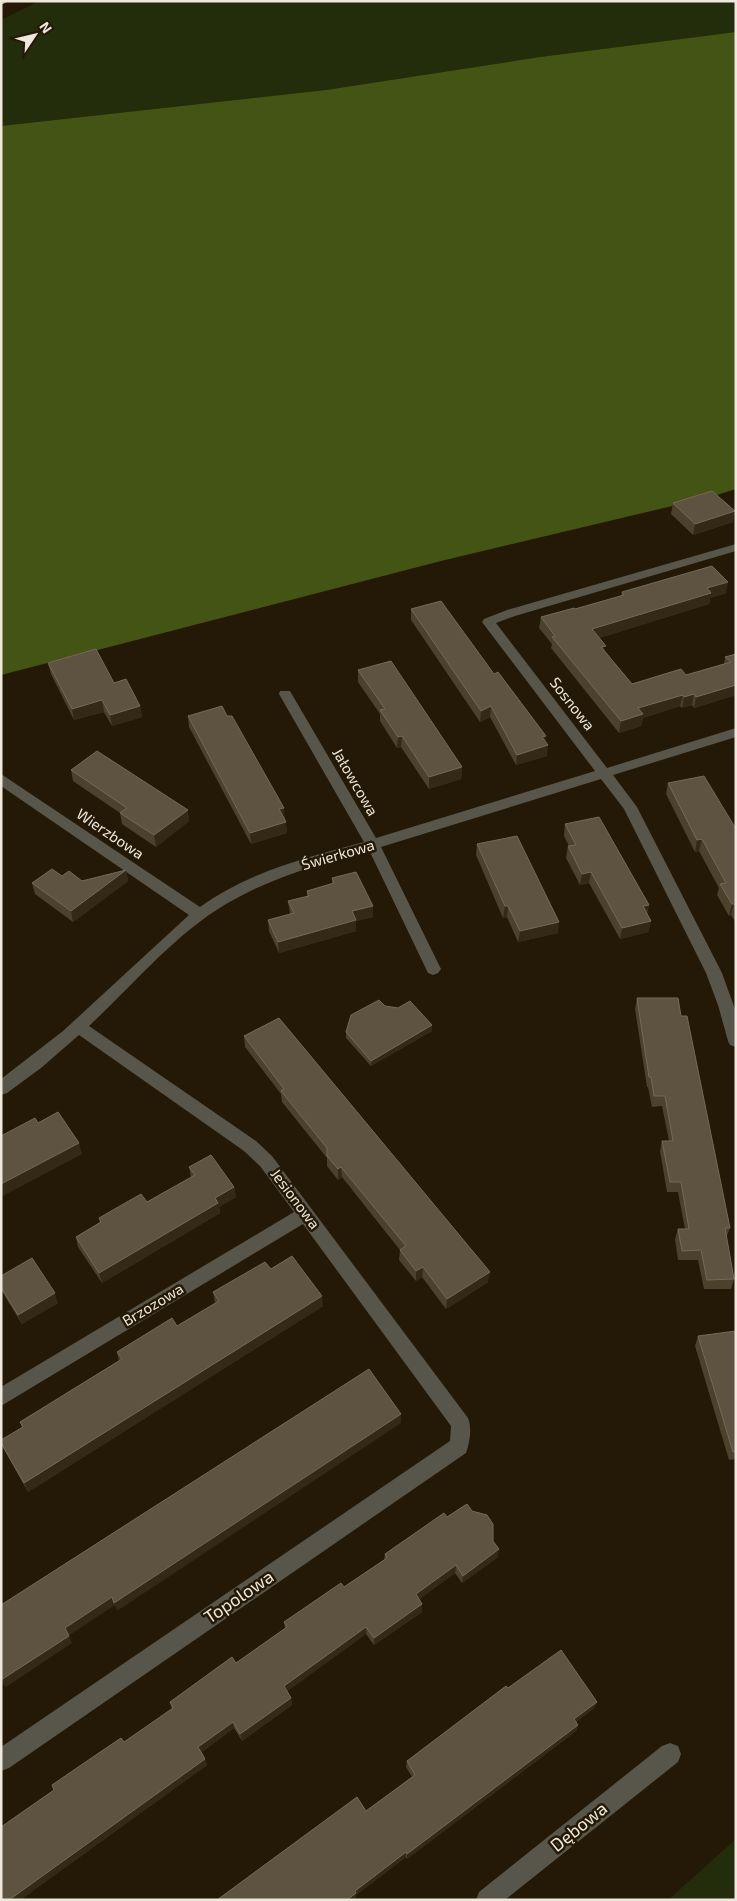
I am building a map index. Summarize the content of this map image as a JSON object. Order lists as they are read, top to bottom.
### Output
{
  "streets": {
    "street": [
      "Sosnowa",
      "Jałowcowa",
      "Wierzbowa",
      "Świerkowa",
      "Jesionowa",
      "Brzozowa",
      "Topolowa",
      "Dębowa"
    ]
  },
  "crossings": [
    ["Sosnowa", "Świerkowa"],
    ["Jałowcowa", "Świerkowa"],
    ["Wierzbowa", "Świerkowa"],
    ["Świerkowa", "Jesionowa"],
    ["Jesionowa", "Brzozowa"],
    ["Jesionowa", "Topolowa"]
  ],
  "north": "top right"
}
